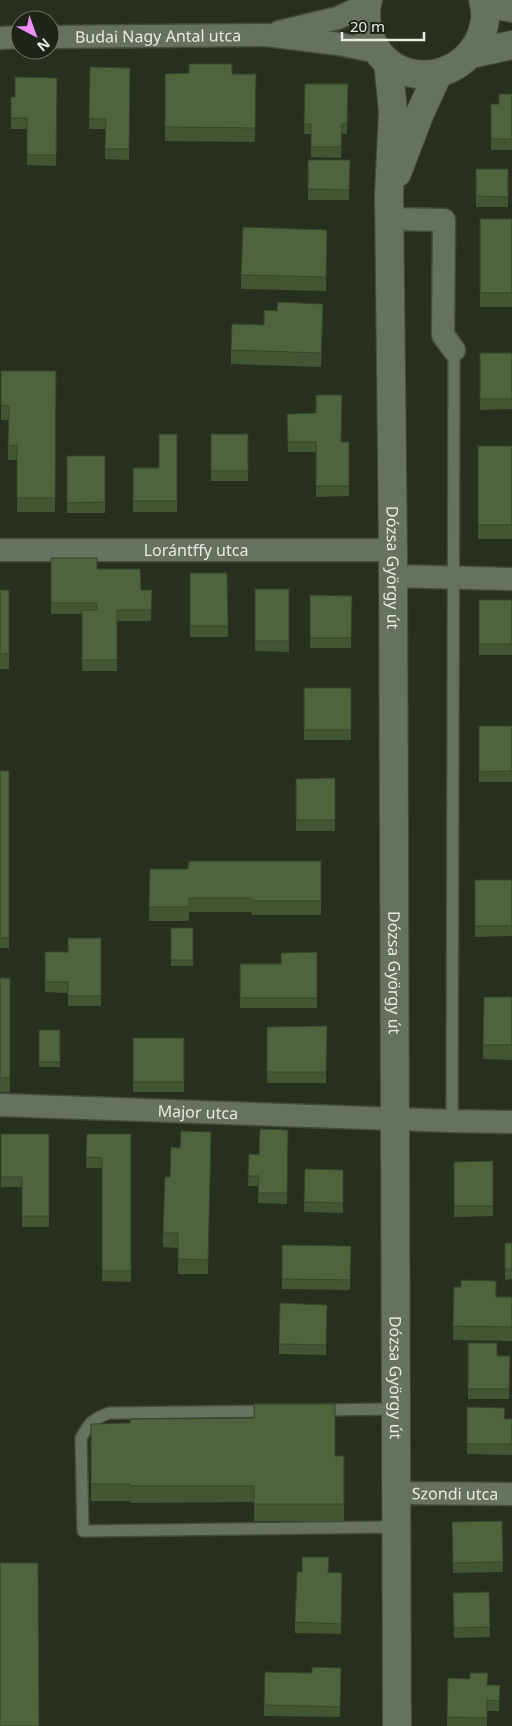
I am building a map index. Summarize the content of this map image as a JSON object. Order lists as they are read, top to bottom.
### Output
{
  "streets": {
    "main road": ["Dózsa György út"],
    "street": [
      "Budai Nagy Antal utca",
      "Lorántffy utca",
      "Major utca",
      "Szondi utca"
    ]
  },
  "crossings": [
    ["Budai Nagy Antal utca", "Dózsa György út"],
    ["Lorántffy utca", "Dózsa György út"],
    ["Dózsa György út", "Major utca"],
    ["Dózsa György út", "Szondi utca"]
  ],
  "scale_bar": "20 m",
  "north": "bottom right"
}
